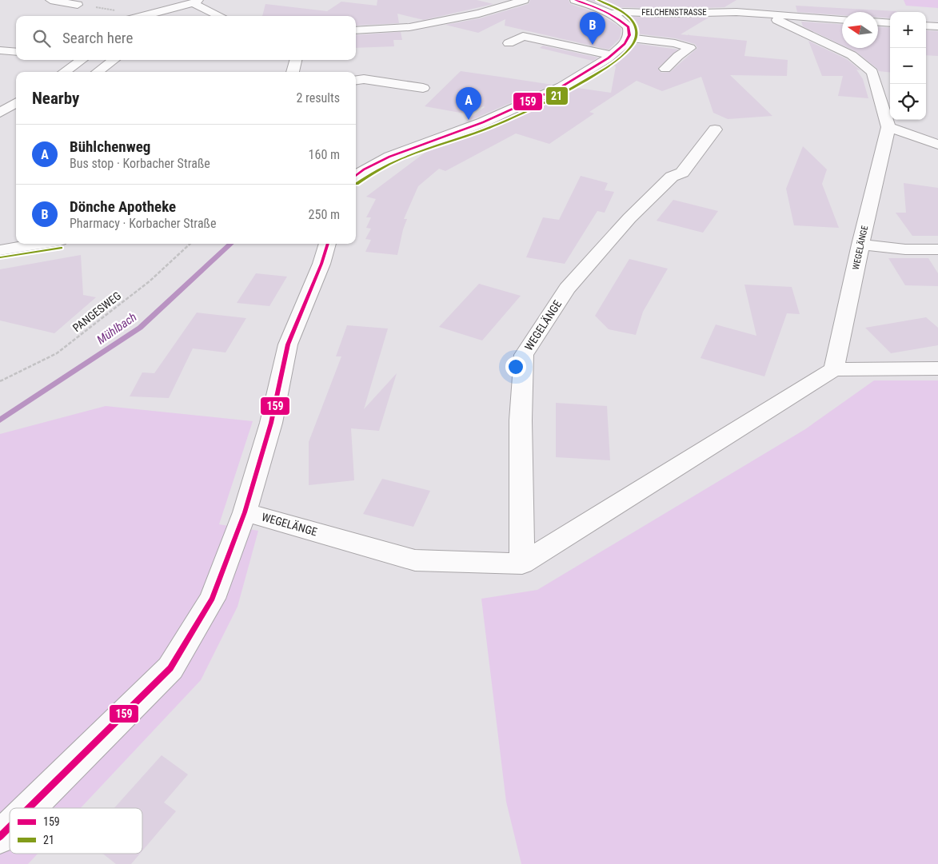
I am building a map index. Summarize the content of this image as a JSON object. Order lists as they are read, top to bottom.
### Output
{
  "streets": {
    "street": ["FELCHENSTRASSE", "WEGELÄNGE"],
    "path": ["PANGESWEG"]
  },
  "crossings": [
    ["FELCHENSTRASSE", "WEGELÄNGE"]
  ],
  "water": ["Mühlbach"],
  "lines": ["transit line 159", "transit line 21"],
  "legend": ["159", "21"],
  "north": "left",
  "page": {
    "map_buttons": ["+", "−"],
    "pins": ["B", "A"],
    "search": "Search here",
    "heading": ["Nearby", "2 results"],
    "list": [
      {
        "mark": "A",
        "name": "Bühlchenweg",
        "note": "Bus stop · Korbacher Straße",
        "value": "160 m"
      },
      {
        "mark": "B",
        "name": "Dönche Apotheke",
        "note": "Pharmacy · Korbacher Straße",
        "value": "250 m"
      }
    ]
  }
}
